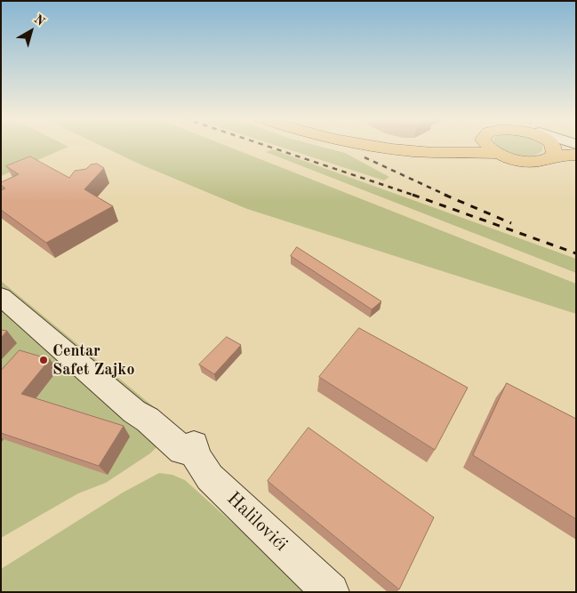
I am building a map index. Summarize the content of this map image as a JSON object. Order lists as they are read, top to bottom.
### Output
{
  "streets": {
    "street": ["Halilovići"]
  },
  "places": ["Centar Safet Zajko"],
  "north": "top right"
}
